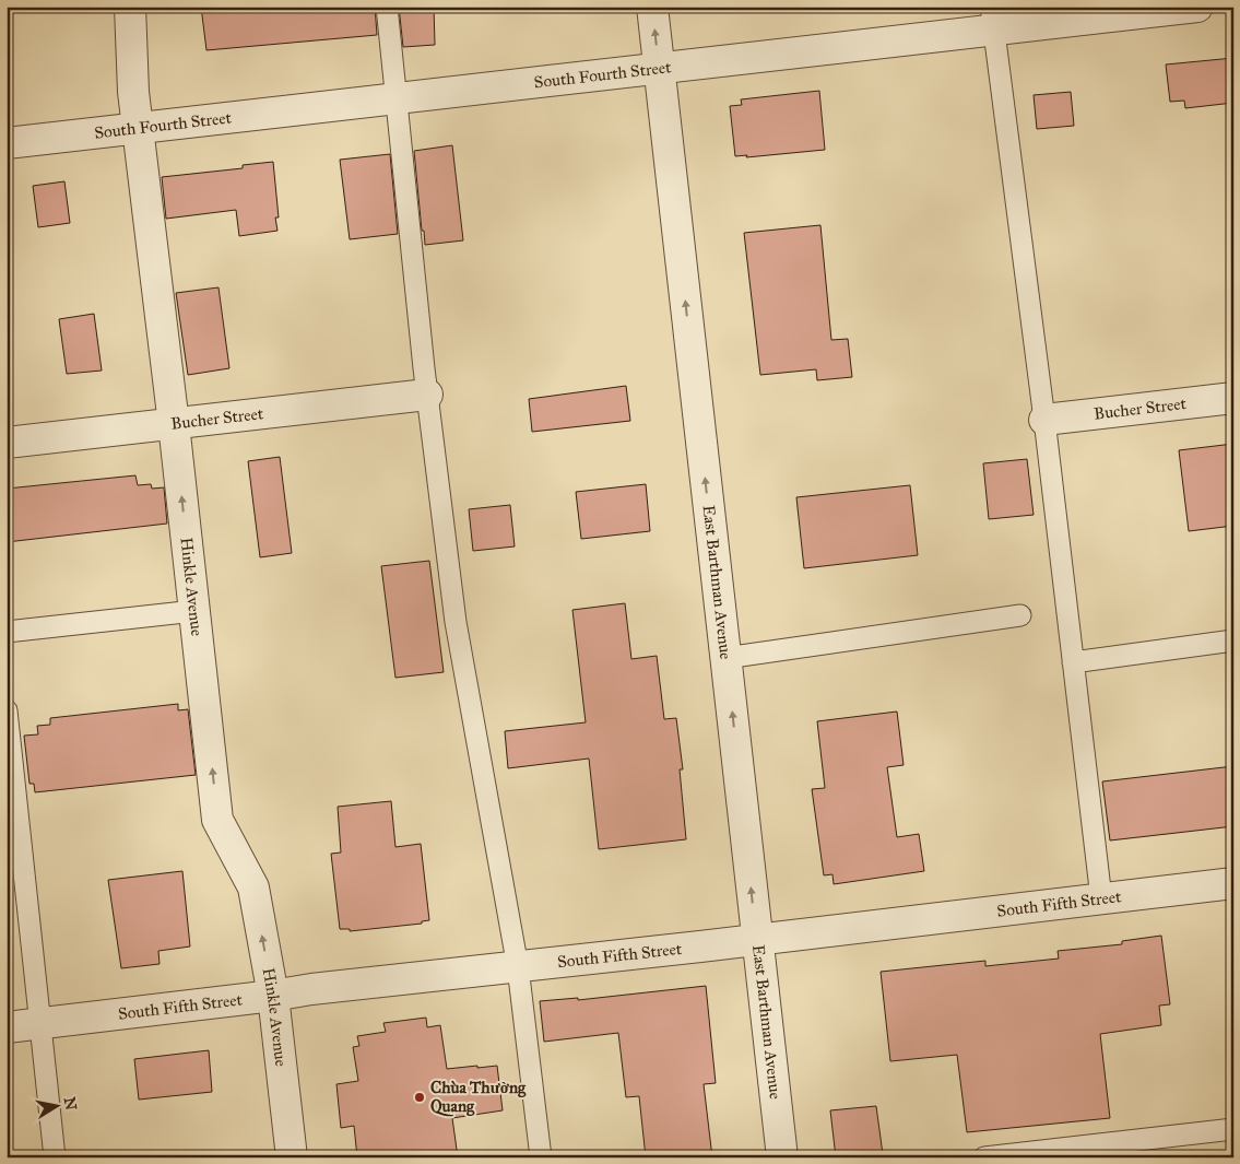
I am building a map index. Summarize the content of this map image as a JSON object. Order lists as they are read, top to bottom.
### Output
{
  "streets": {
    "street": [
      "South Fourth Street",
      "Bucher Street",
      "East Barthman Avenue",
      "Hinkle Avenue",
      "South Fifth Street"
    ]
  },
  "crossings": [
    ["South Fourth Street", "East Barthman Avenue"],
    ["South Fourth Street", "Hinkle Avenue"],
    ["Bucher Street", "Hinkle Avenue"],
    ["East Barthman Avenue", "South Fifth Street"],
    ["Hinkle Avenue", "South Fifth Street"]
  ],
  "one_way": ["East Barthman Avenue", "Hinkle Avenue"],
  "places": ["Chùa Thường Quang"],
  "north": "right"
}
